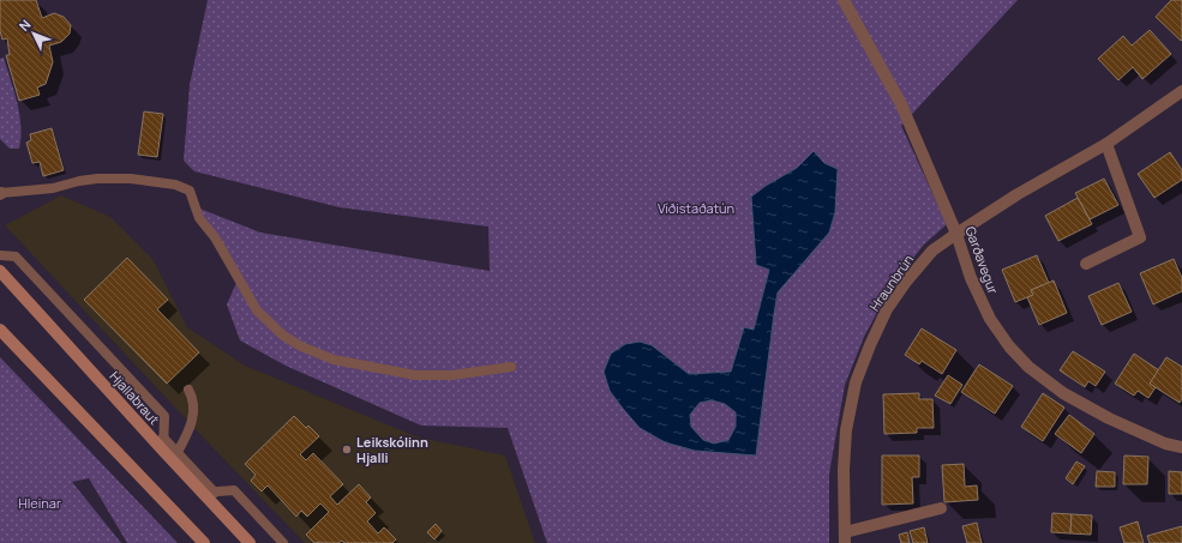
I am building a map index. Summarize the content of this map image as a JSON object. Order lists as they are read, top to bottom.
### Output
{
  "streets": {
    "main road": ["Hjallabraut"],
    "street": ["Garðavegur", "Hraunbrún"]
  },
  "crossings": [
    ["Garðavegur", "Hraunbrún"]
  ],
  "parks": ["Víðistaðatún", "Hleinar"],
  "places": ["Leikskólinn Hjalli"],
  "north": "top left"
}
